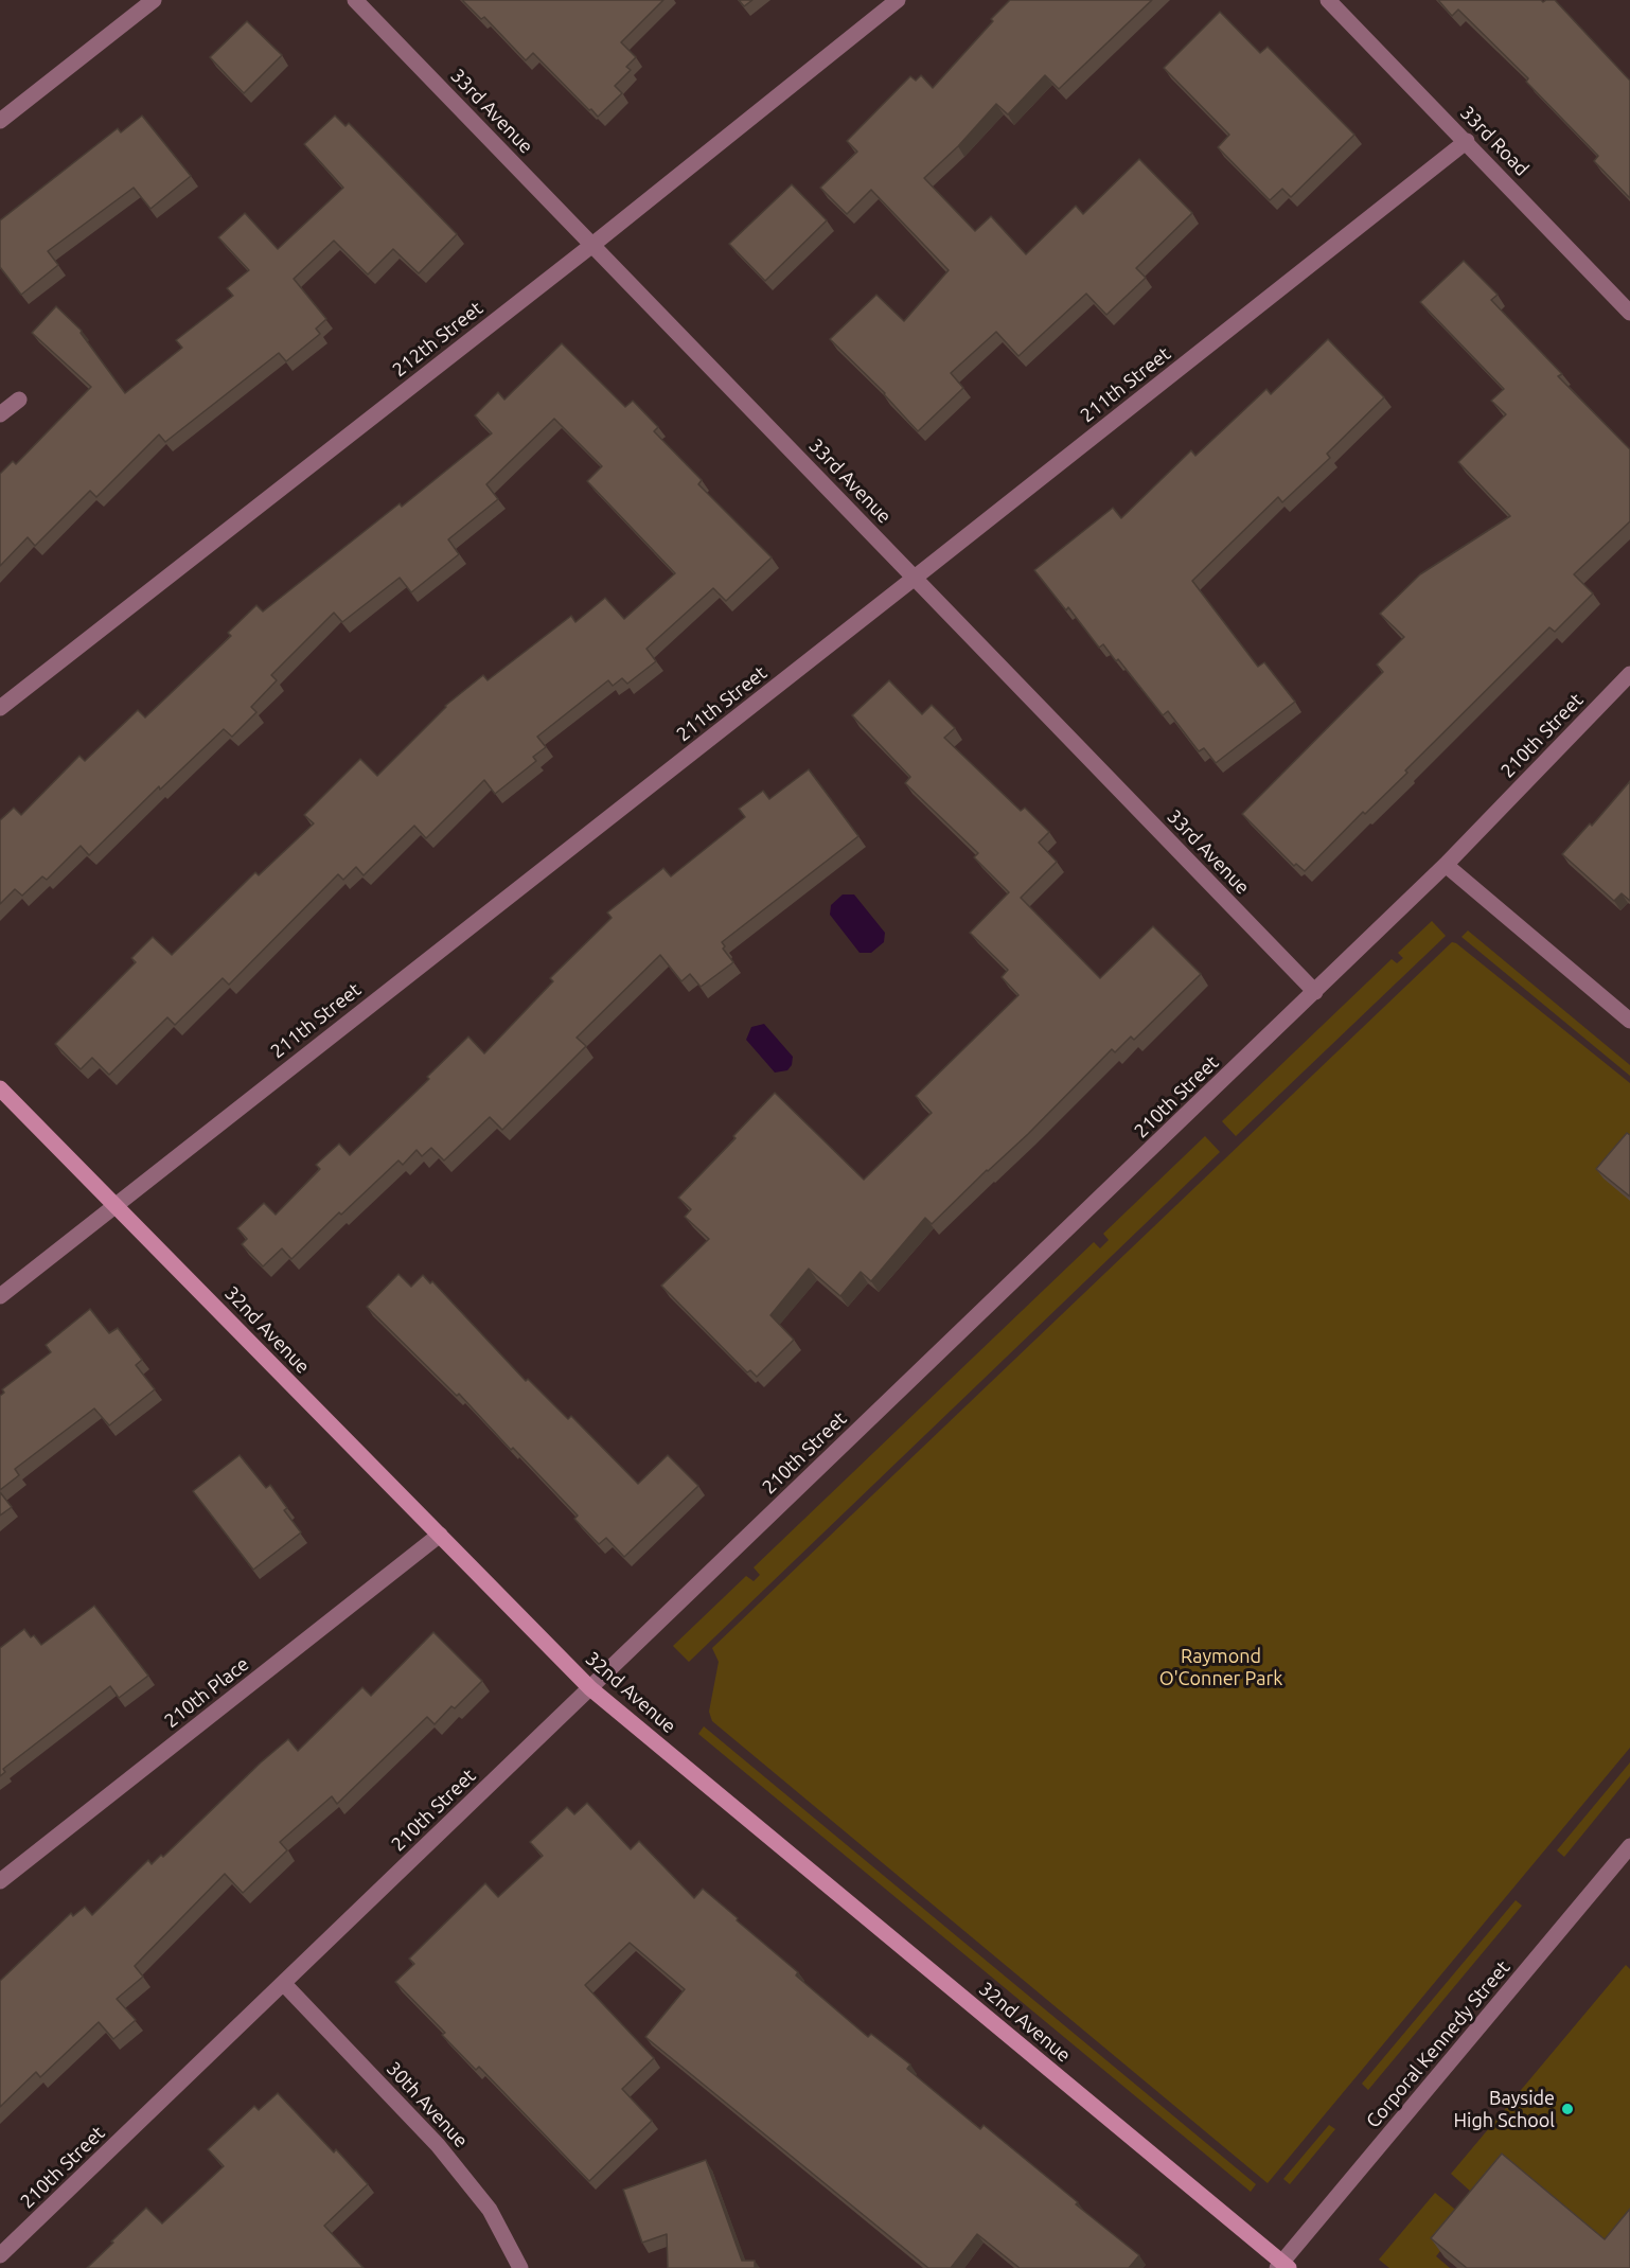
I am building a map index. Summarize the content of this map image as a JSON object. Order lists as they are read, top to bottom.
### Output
{
  "streets": {
    "street": [
      "33rd Avenue",
      "33rd Road",
      "212th Street",
      "211th Street",
      "210th Street",
      "32nd Avenue",
      "210th Place",
      "Corporal Kennedy Street",
      "30th Avenue"
    ]
  },
  "crossings": [
    ["33rd Avenue", "212th Street"],
    ["33rd Avenue", "211th Street"],
    ["33rd Avenue", "210th Street"],
    ["33rd Road", "211th Street"],
    ["211th Street", "32nd Avenue"],
    ["210th Street", "32nd Avenue"],
    ["210th Street", "30th Avenue"],
    ["32nd Avenue", "210th Place"],
    ["32nd Avenue", "Corporal Kennedy Street"]
  ],
  "parks": ["Raymond O'Conner Park"],
  "places": ["Bayside High School"]
}
